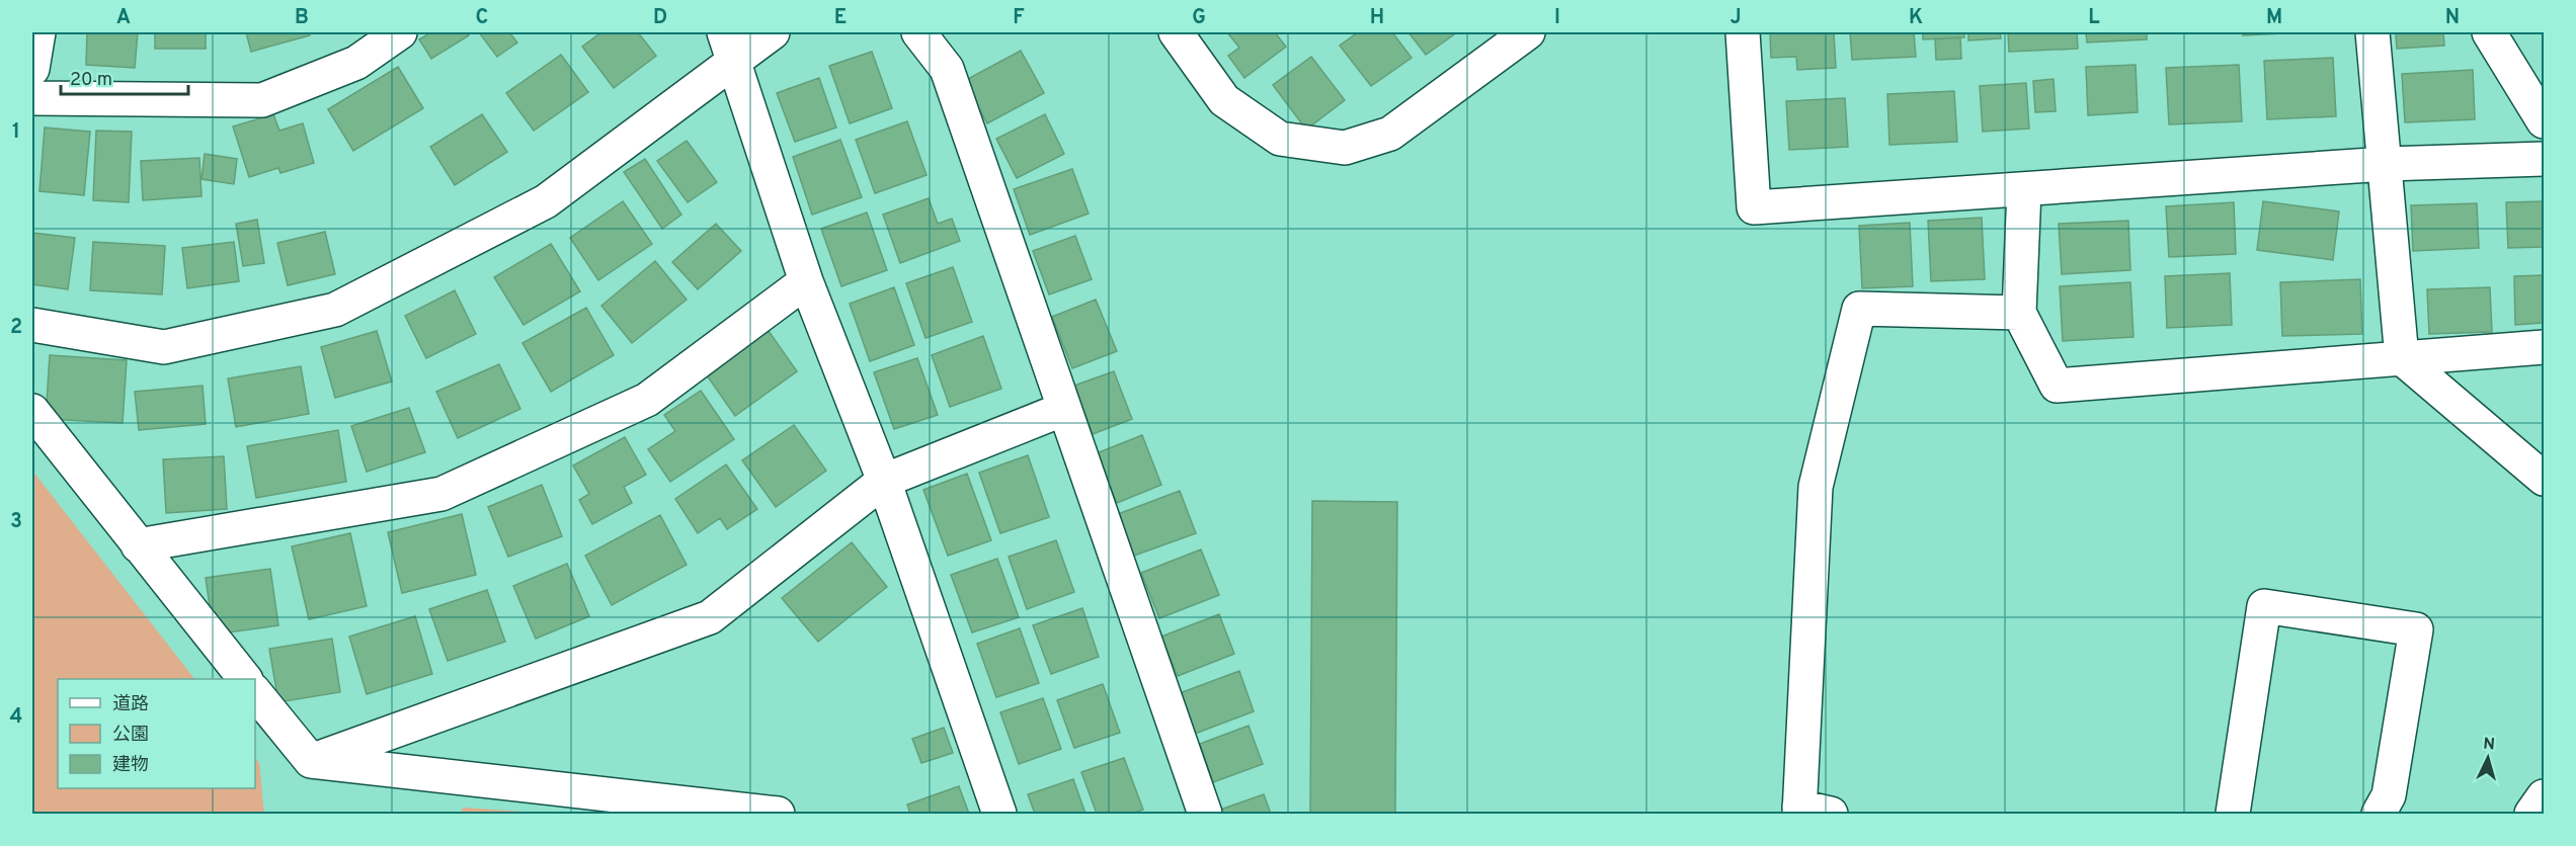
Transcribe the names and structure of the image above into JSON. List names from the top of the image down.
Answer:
{
  "legend": ["道路", "公園", "建物"],
  "scale_bar": "20 m",
  "north": "top",
  "grid": {
    "columns": [
      "A",
      "B",
      "C",
      "D",
      "E",
      "F",
      "G",
      "H",
      "I",
      "J",
      "K",
      "L",
      "M",
      "N"
    ],
    "rows": [
      "1",
      "2",
      "3",
      "4"
    ]
  }
}
